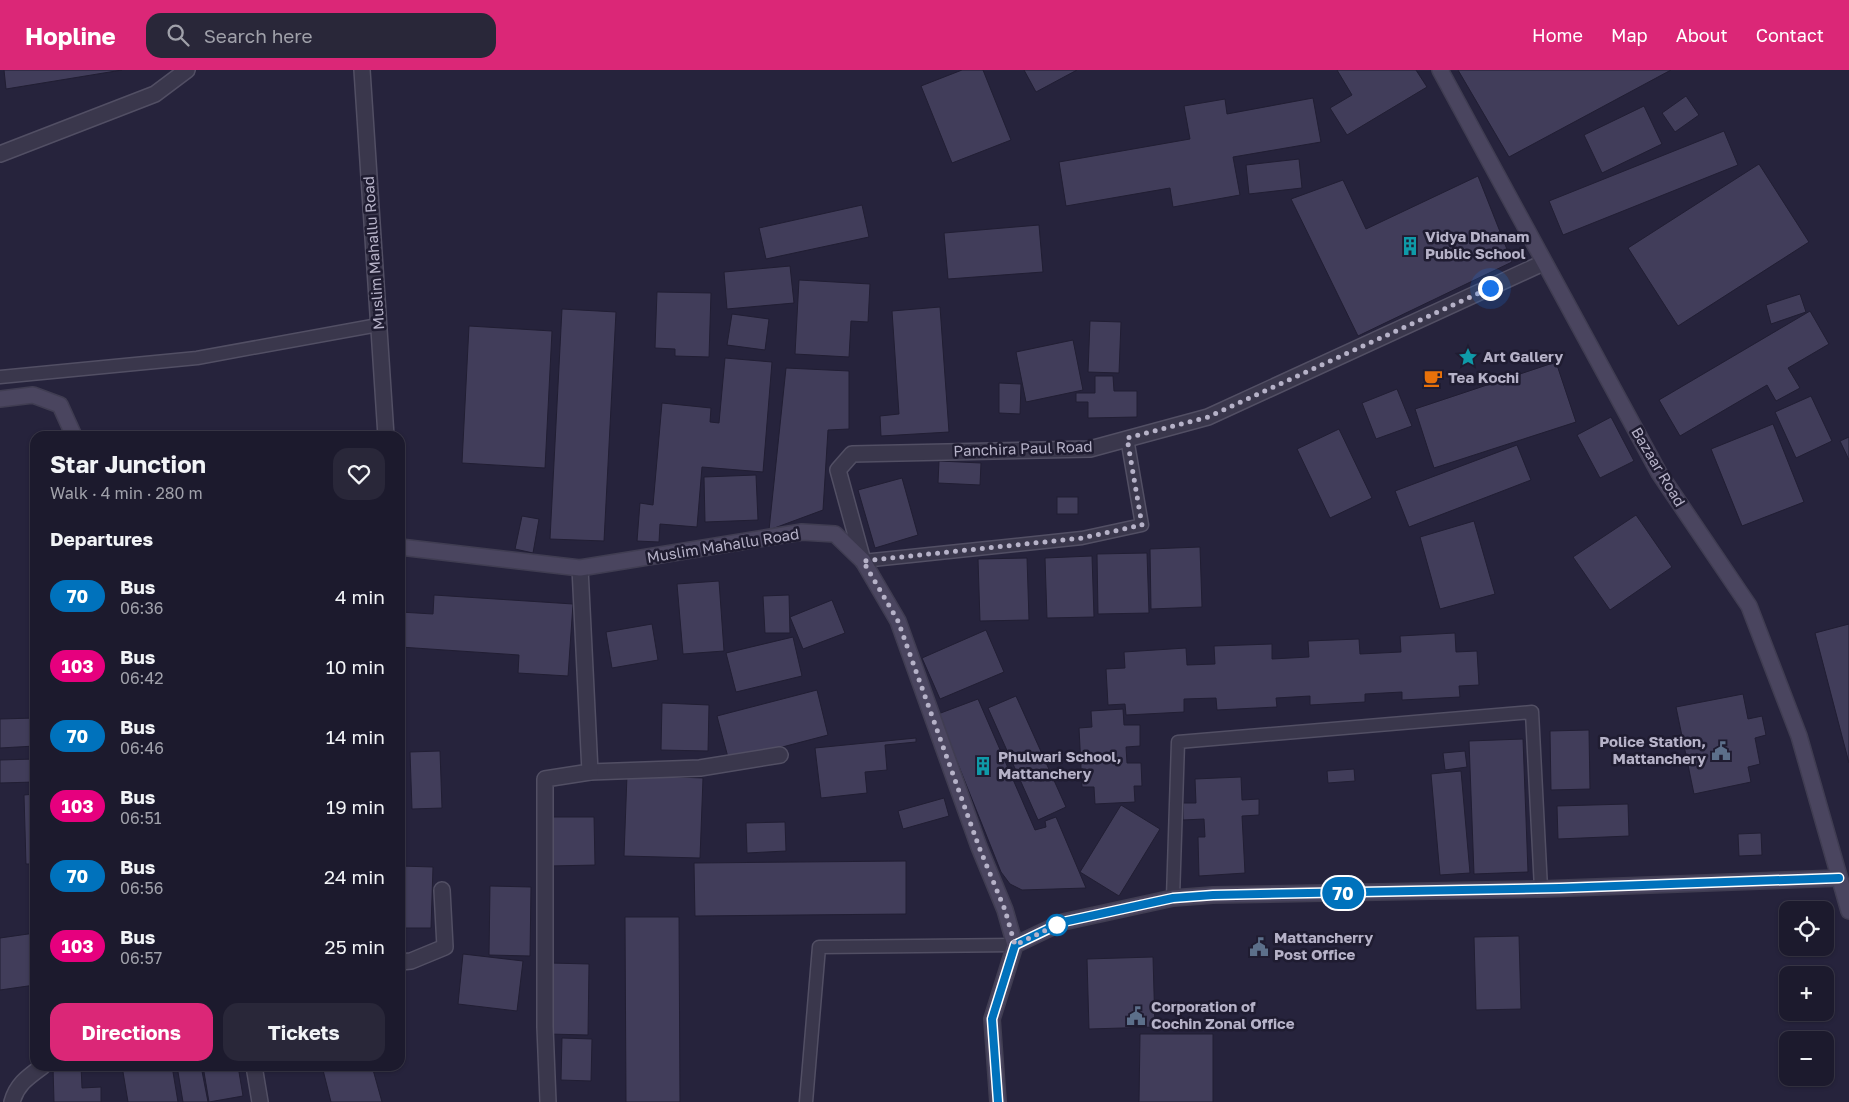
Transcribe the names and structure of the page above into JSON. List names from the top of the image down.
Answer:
{
  "streets": {
    "street": ["Muslim Mahallu Road", "Panchira Paul Road", "Bazaar Road"]
  },
  "crossings": [
    ["Muslim Mahallu Road", "Panchira Paul Road"],
    ["Panchira Paul Road", "Bazaar Road"]
  ],
  "places": {
    "building": ["Vidya Dhanam Public School", "Phulwari School, Mattanchery"],
    "place": ["Art Gallery"],
    "cafe": ["Tea Kochi"],
    "public building": ["Police Station, Mattanchery", "Mattancherry Post Office", "Corporation of Cochin Zonal Office"]
  },
  "lines": ["bus line 70"],
  "page": {
    "header": "Hopline",
    "search": "Search here",
    "nav": [
      "Home",
      "Map",
      "About",
      "Contact"
    ],
    "on_map": "70",
    "heading": [
      ["Star Junction", "Walk · 4 min · 280 m"],
      "Departures"
    ],
    "list": [
      {
        "mark": "70",
        "name": "Bus",
        "note": "06:36",
        "value": "4 min"
      },
      {
        "mark": "103",
        "name": "Bus",
        "note": "06:42",
        "value": "10 min"
      },
      {
        "mark": "70",
        "name": "Bus",
        "note": "06:46",
        "value": "14 min"
      },
      {
        "mark": "103",
        "name": "Bus",
        "note": "06:51",
        "value": "19 min"
      },
      {
        "mark": "70",
        "name": "Bus",
        "note": "06:56",
        "value": "24 min"
      },
      {
        "mark": "103",
        "name": "Bus",
        "note": "06:57",
        "value": "25 min"
      }
    ],
    "map_buttons": ["+", "−"],
    "buttons": ["Directions", "Tickets"]
  }
}
